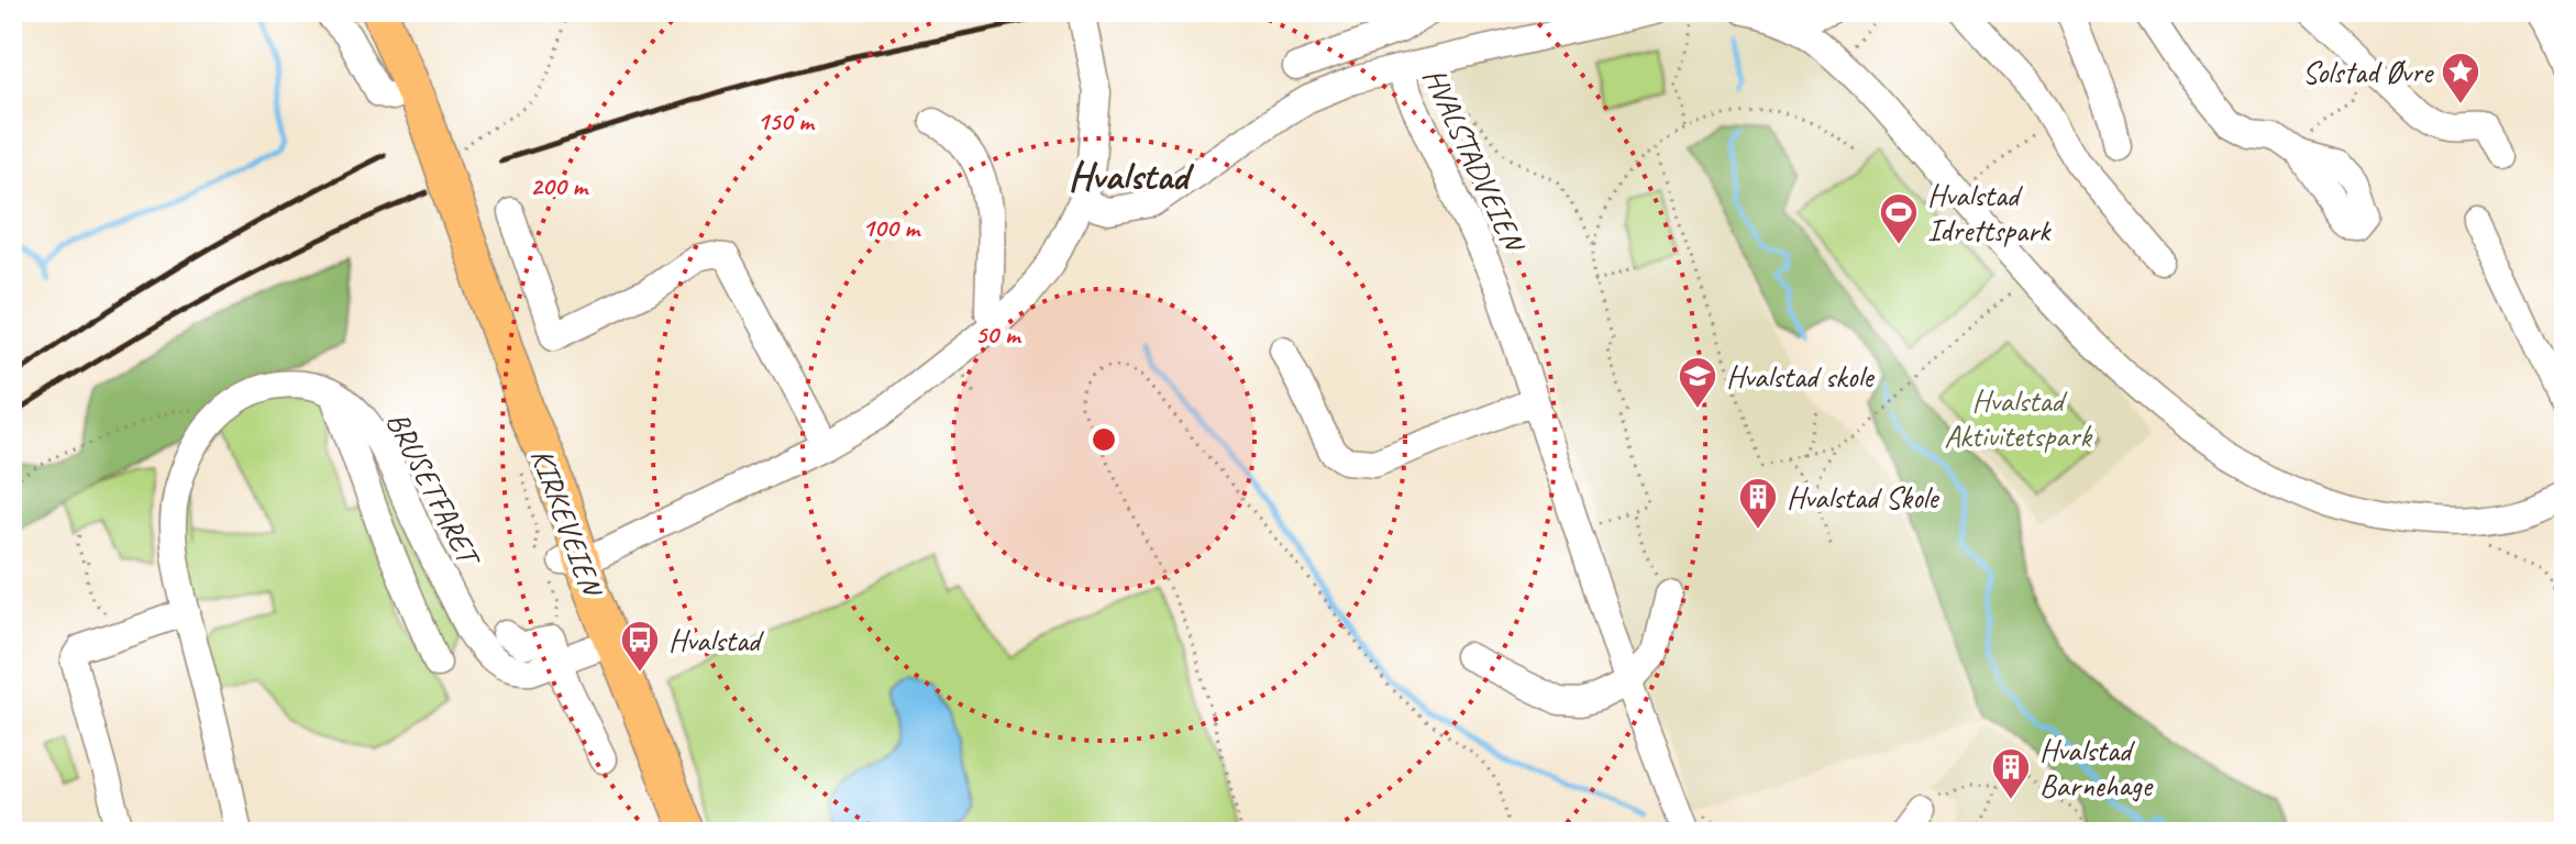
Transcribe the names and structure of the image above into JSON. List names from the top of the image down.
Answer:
{
  "streets": {
    "main road": ["KIRKEVEIEN"],
    "street": ["HVALSTADVEIEN", "BRUSETFARET"]
  },
  "crossings": [
    ["BRUSETFARET", "KIRKEVEIEN"]
  ],
  "districts": ["Hvalstad"],
  "parks": ["Hvalstad Aktivitetspark"],
  "places": {
    "place": ["Solstad Øvre"],
    "sports": ["Hvalstad Idrettspark"],
    "school or university": ["Hvalstad skole"],
    "building": ["Hvalstad Skole", "Hvalstad Barnehage"],
    "bus stop": ["Hvalstad"]
  },
  "rings": [
    "150 m",
    "200 m",
    "100 m",
    "50 m"
  ]
}
